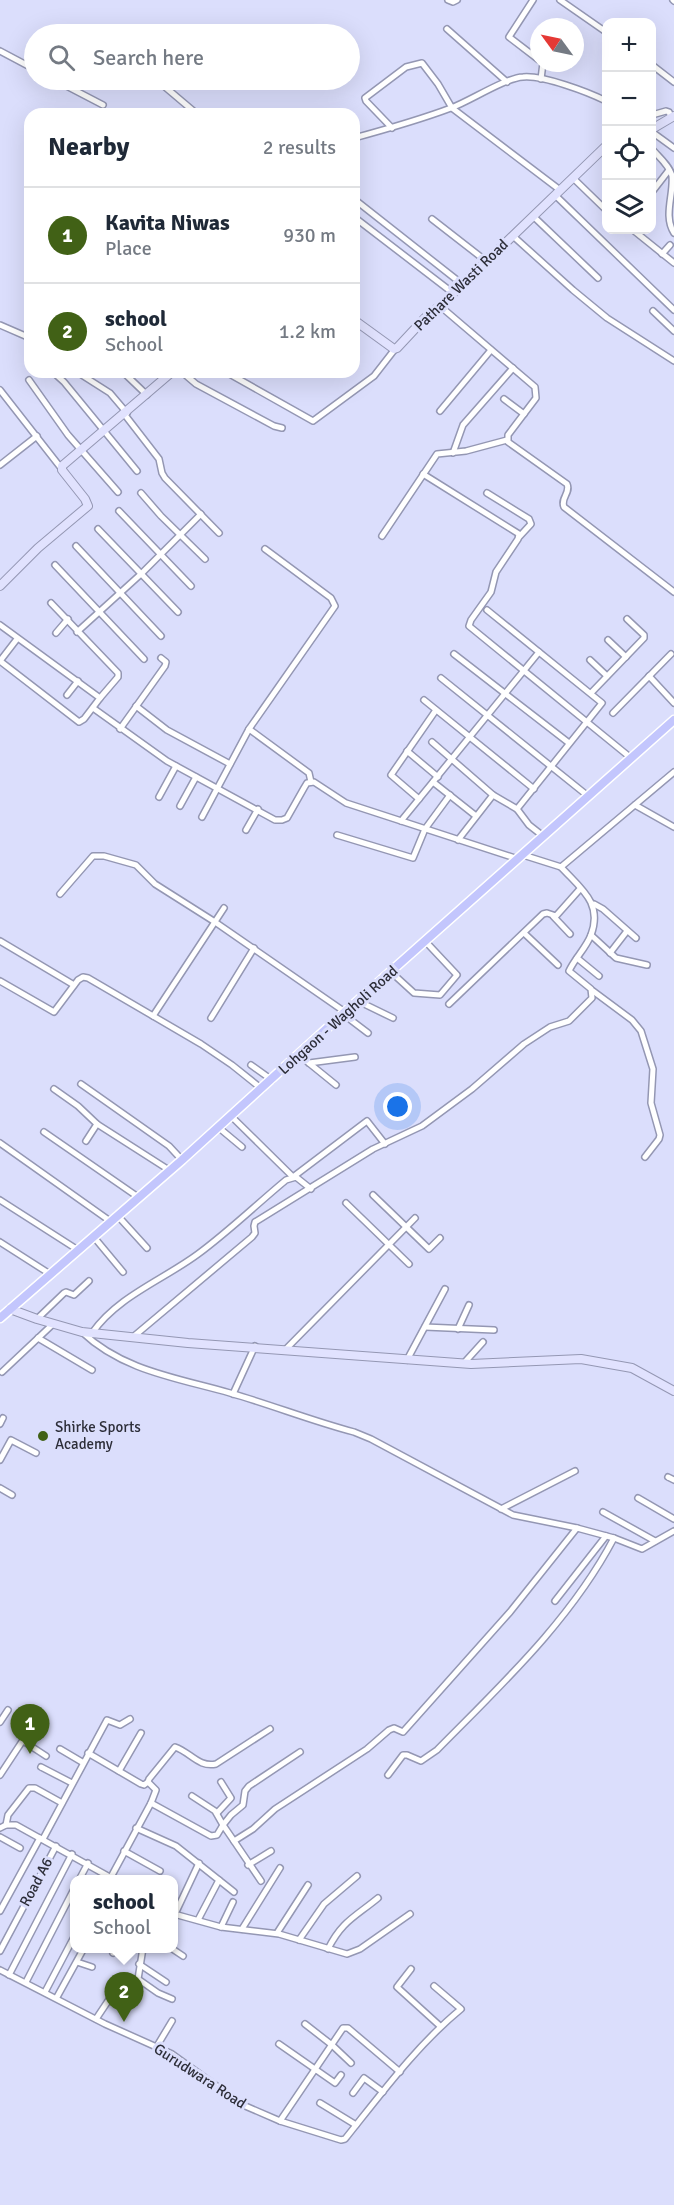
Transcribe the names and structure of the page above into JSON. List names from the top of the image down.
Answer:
{
  "streets": {
    "main road": ["Lohgaon - Wagholi Road"],
    "street": ["Pathare Wasti Road", "Road A6", "Gurudwara Road"]
  },
  "places": ["Shirke Sports Academy"],
  "north": "top left",
  "page": {
    "map_buttons": ["+", "−"],
    "search": "Search here",
    "heading": ["Nearby", "2 results"],
    "list": [
      {
        "mark": "1",
        "name": "Kavita Niwas",
        "note": "Place",
        "value": "930 m"
      },
      {
        "mark": "2",
        "name": "school",
        "note": "School",
        "value": "1.2 km"
      }
    ],
    "pins": ["1", "2"],
    "popup": ["school", "School"]
  }
}
